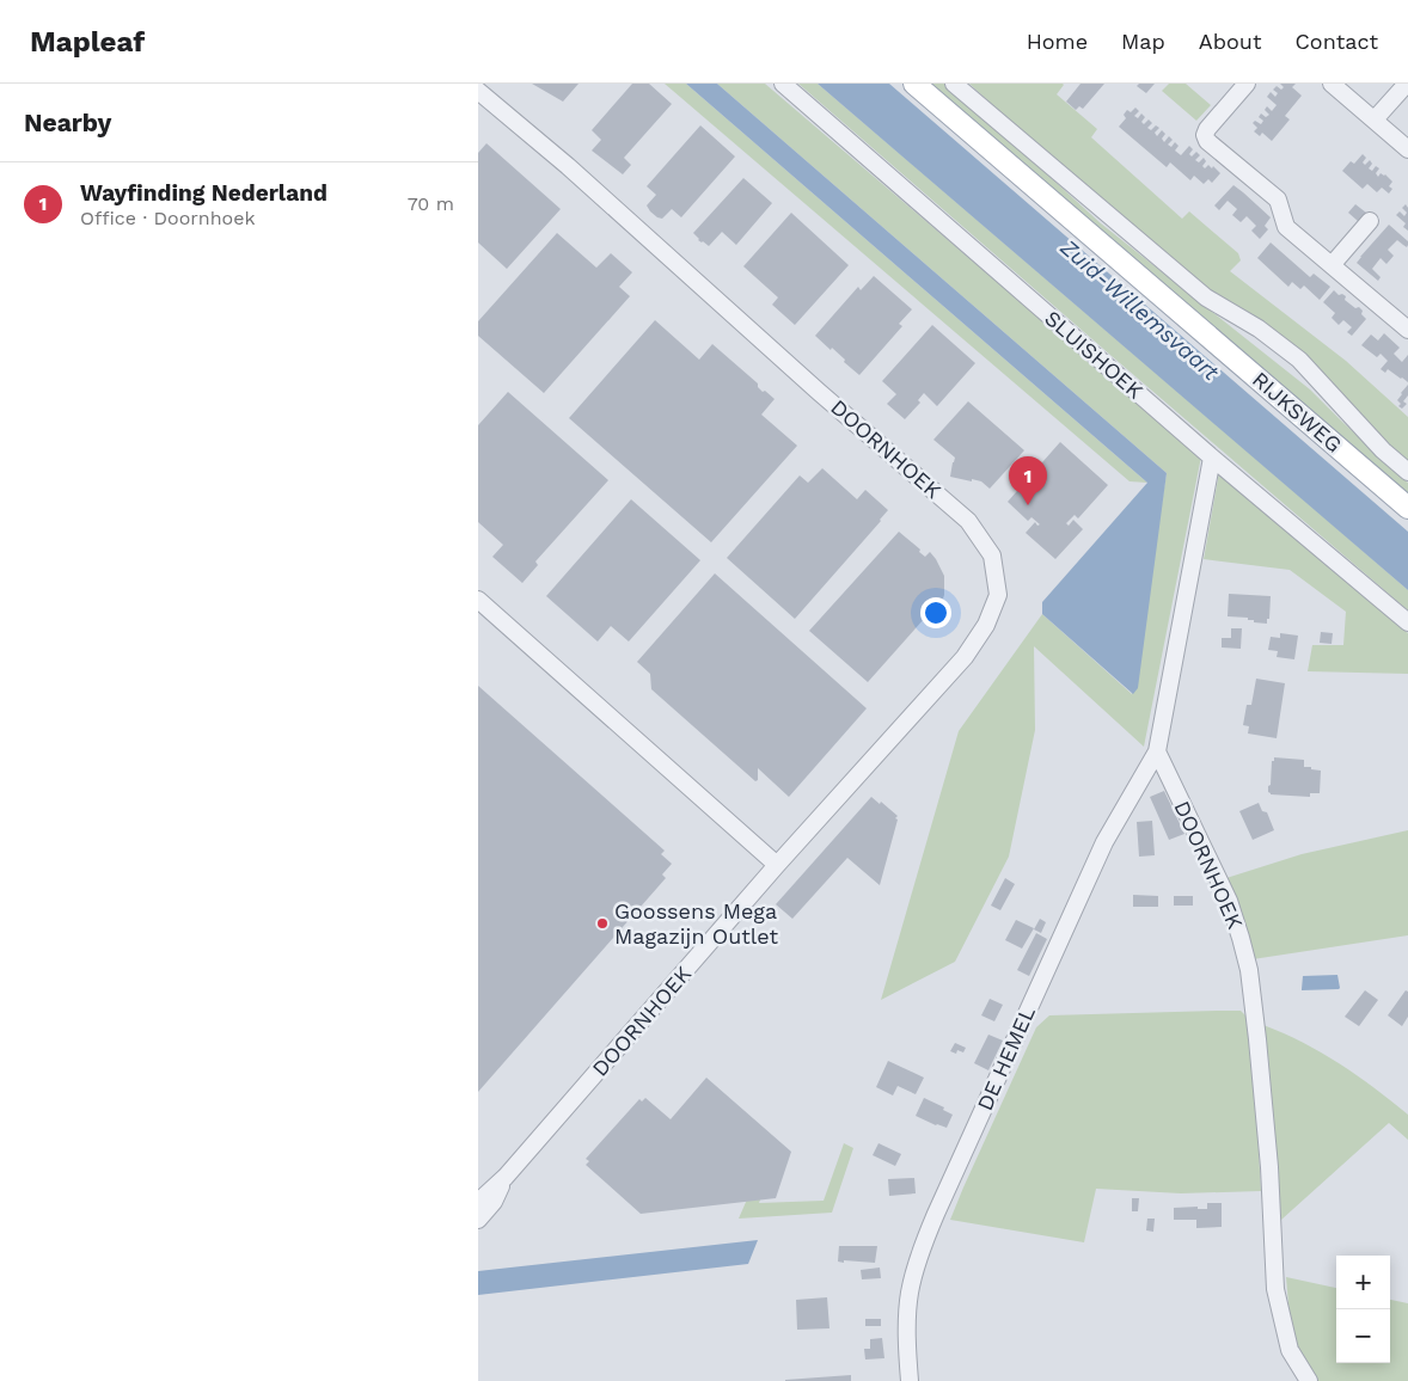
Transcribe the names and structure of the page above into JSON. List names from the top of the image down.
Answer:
{
  "streets": {
    "main road": ["RIJKSWEG"],
    "street": ["SLUISHOEK", "DOORNHOEK", "DE HEMEL"]
  },
  "crossings": [
    ["DOORNHOEK", "DE HEMEL"]
  ],
  "water": ["Zuid-Willemsvaart"],
  "places": ["Goossens Mega Magazijn Outlet"],
  "page": {
    "header": "Mapleaf",
    "nav": [
      "Home",
      "Map",
      "About",
      "Contact"
    ],
    "heading": "Nearby",
    "list": [
      {
        "mark": "1",
        "name": "Wayfinding Nederland",
        "note": "Office · Doornhoek",
        "value": "70 m"
      }
    ],
    "pins": "1",
    "map_buttons": ["+", "−"]
  }
}
